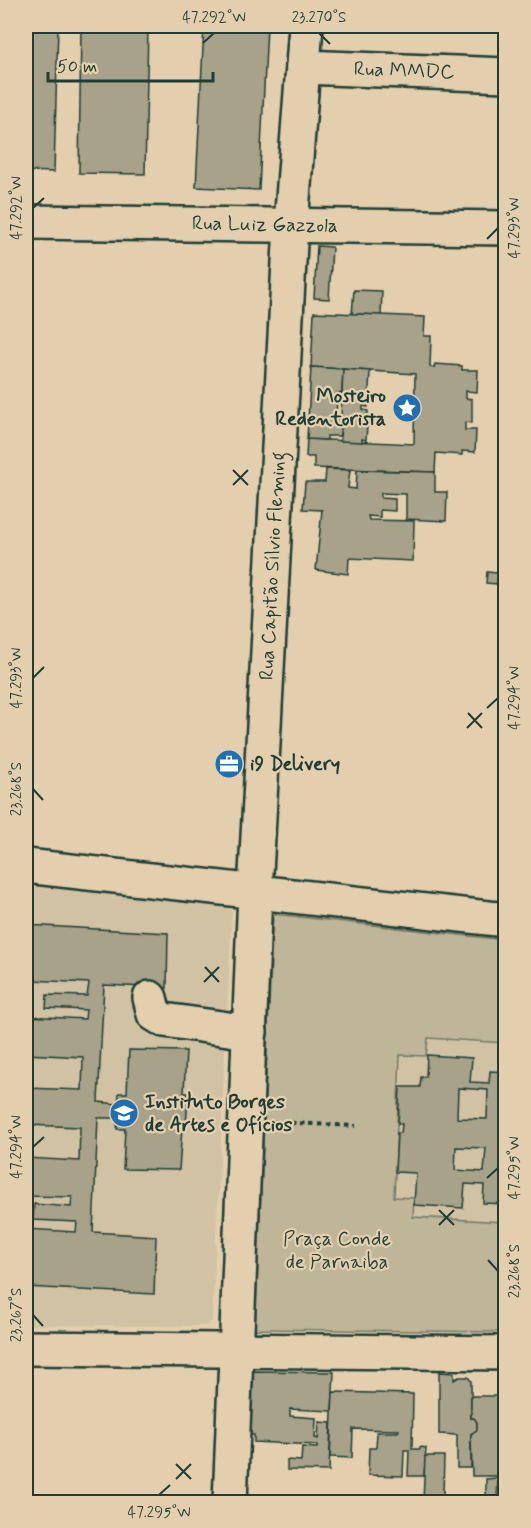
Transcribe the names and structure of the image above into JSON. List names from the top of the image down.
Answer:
{
  "streets": {
    "street": ["Rua MMDC", "Rua Luiz Gazzola", "Rua Capitão Sílvio Fleming"]
  },
  "crossings": [
    ["Rua MMDC", "Rua Capitão Sílvio Fleming"],
    ["Rua Luiz Gazzola", "Rua Capitão Sílvio Fleming"]
  ],
  "parks": ["Praça Conde de Parnaiba"],
  "places": {
    "place": ["Mosteiro Redentorista"],
    "office": ["i9 Delivery"],
    "school or university": ["Instituto Borges de Artes e Ofícios"]
  },
  "scale_bar": "50 m",
  "coordinates": [
    "47.292°W",
    "23.270°S",
    "47.293°W",
    "47.294°W",
    "23.268°S",
    "47.295°W",
    "23.267°S"
  ]
}
